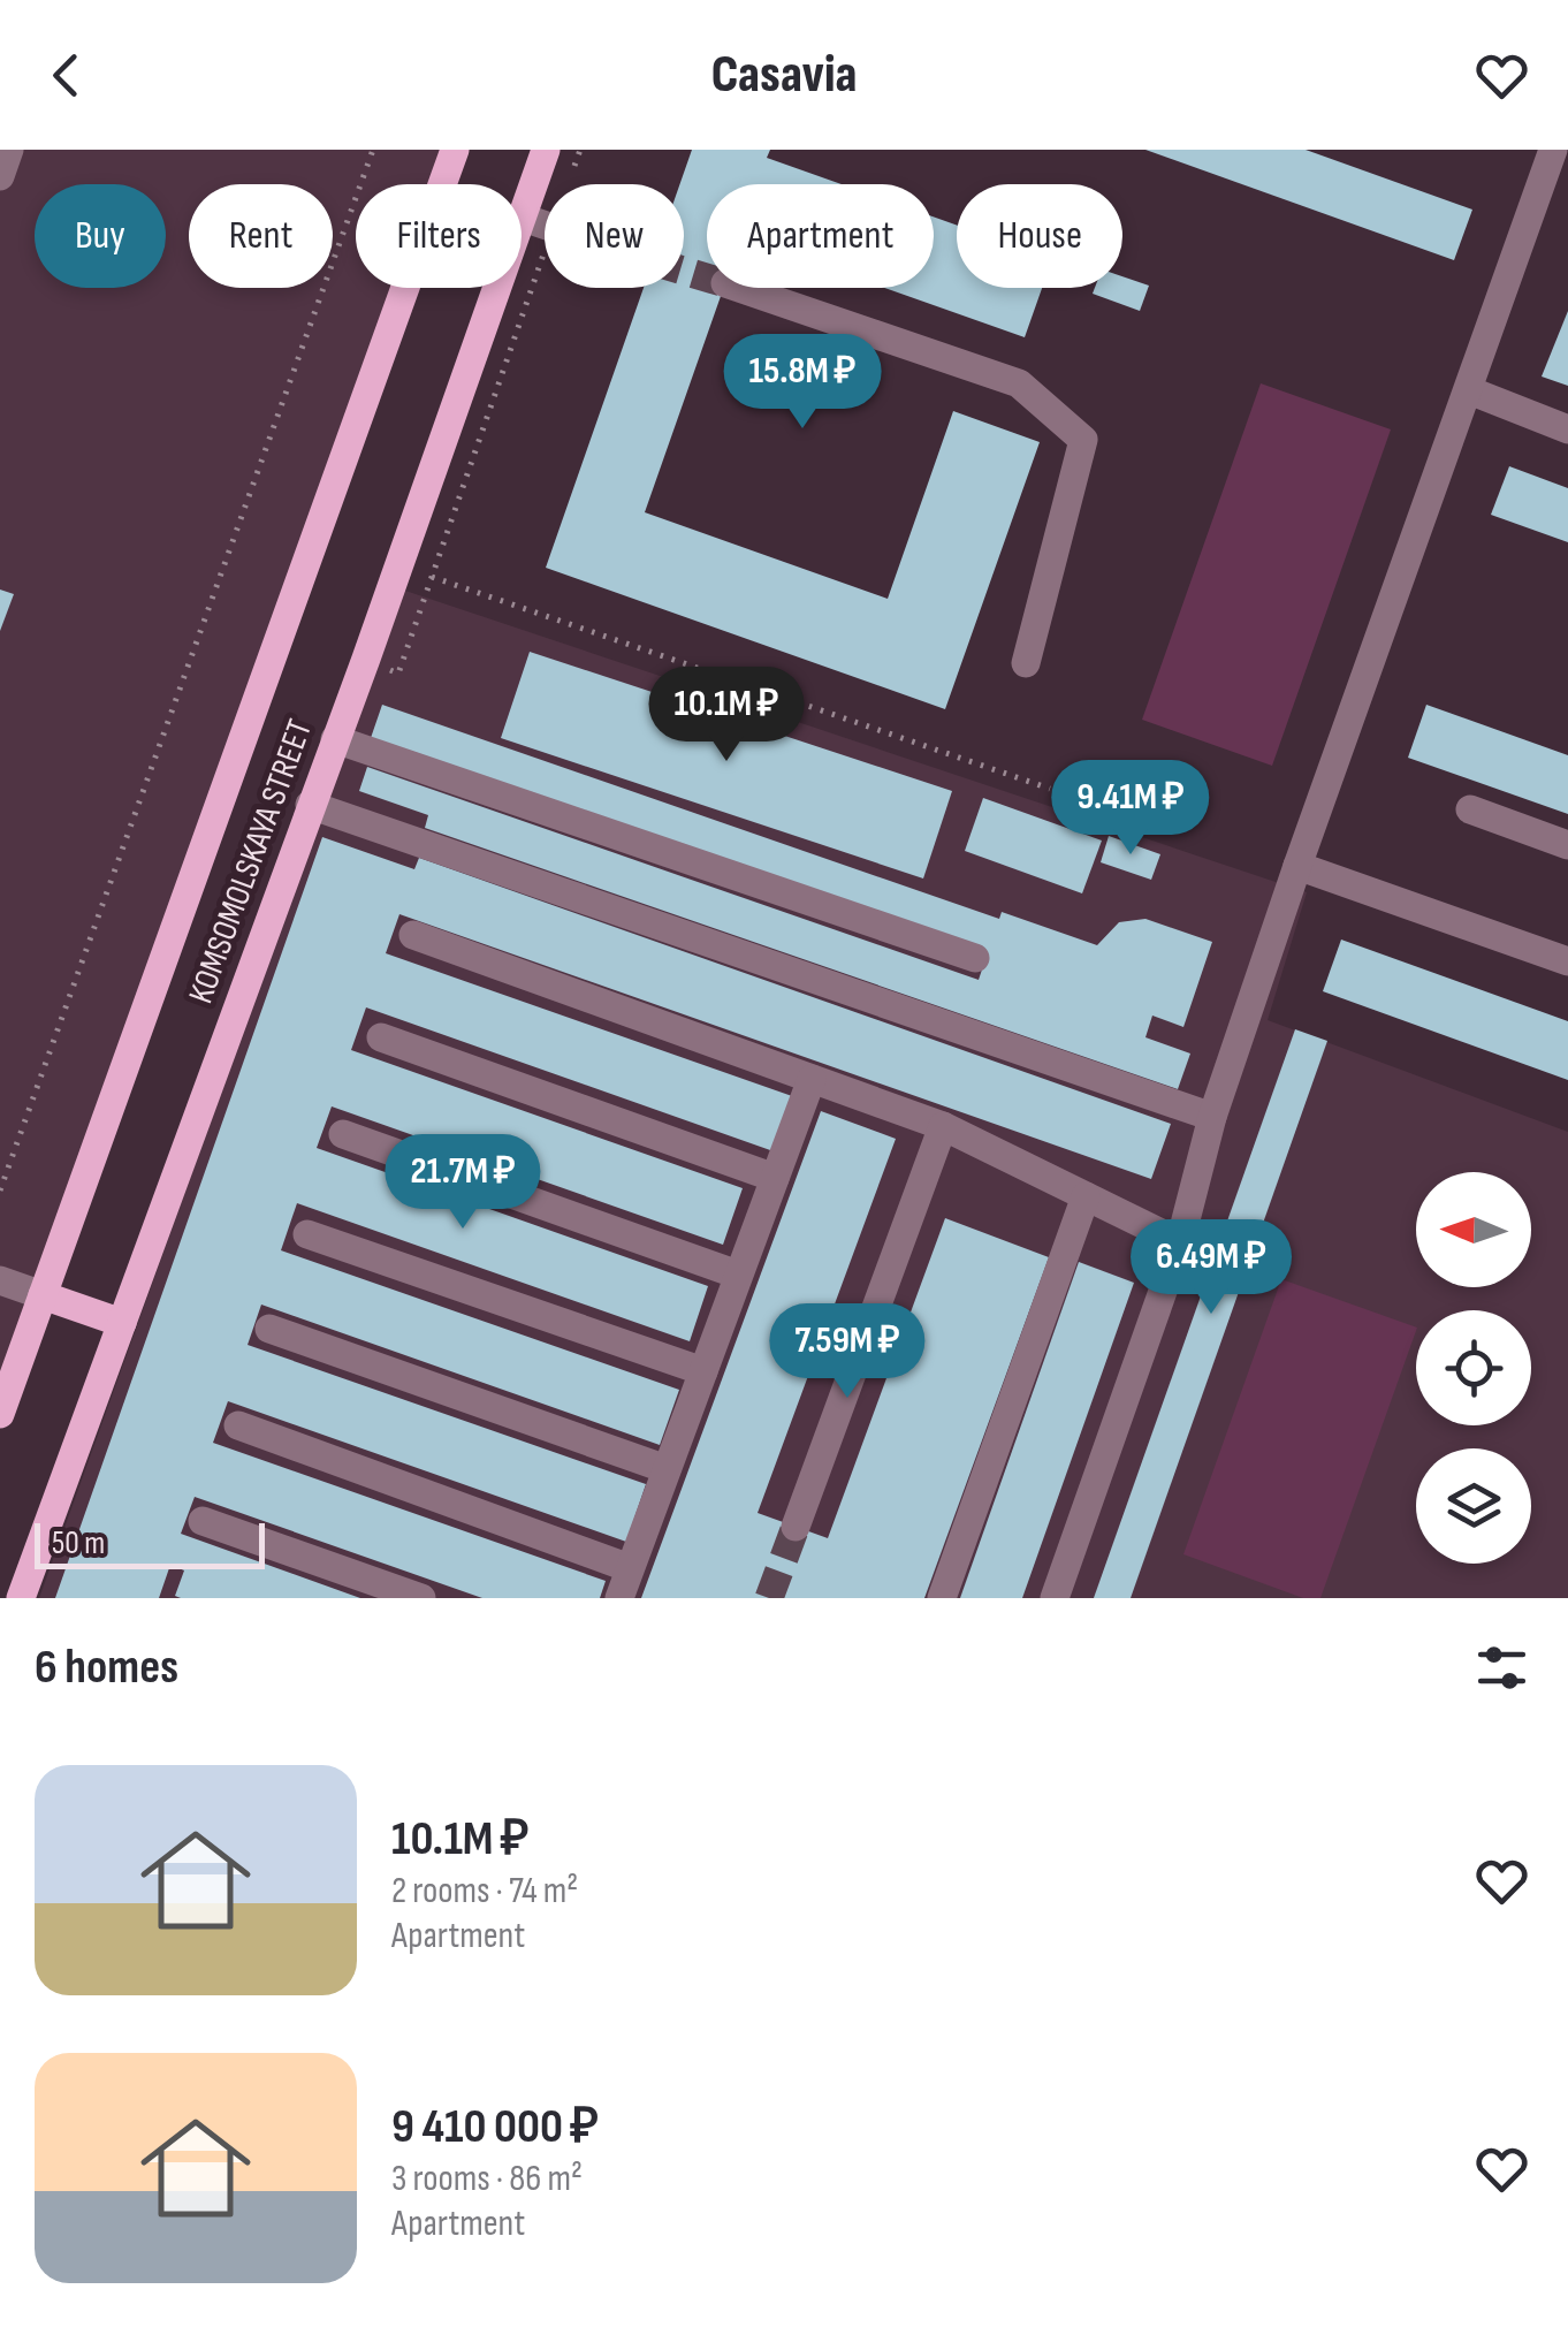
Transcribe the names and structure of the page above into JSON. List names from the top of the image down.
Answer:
{
  "streets": {
    "main road": ["KOMSOMOLSKAYA STREET"]
  },
  "scale_bar": "50 m",
  "north": "left",
  "page": {
    "header": "Casavia",
    "chip": [
      "Buy",
      "Rent",
      "Filters",
      "New",
      "Apartment",
      "House"
    ],
    "price": [
      "15.8M ₽",
      "10.1M ₽",
      "9.41M ₽",
      "21.7M ₽",
      "6.49M ₽",
      "7.59M ₽"
    ],
    "scale": "50 m",
    "heading": "6 homes",
    "list": [
      {
        "name": "10.1M ₽",
        "note": "2 rooms · 74 m² · Apartment"
      },
      {
        "name": "9 410 000 ₽",
        "note": "3 rooms · 86 m² · Apartment"
      }
    ]
  }
}
